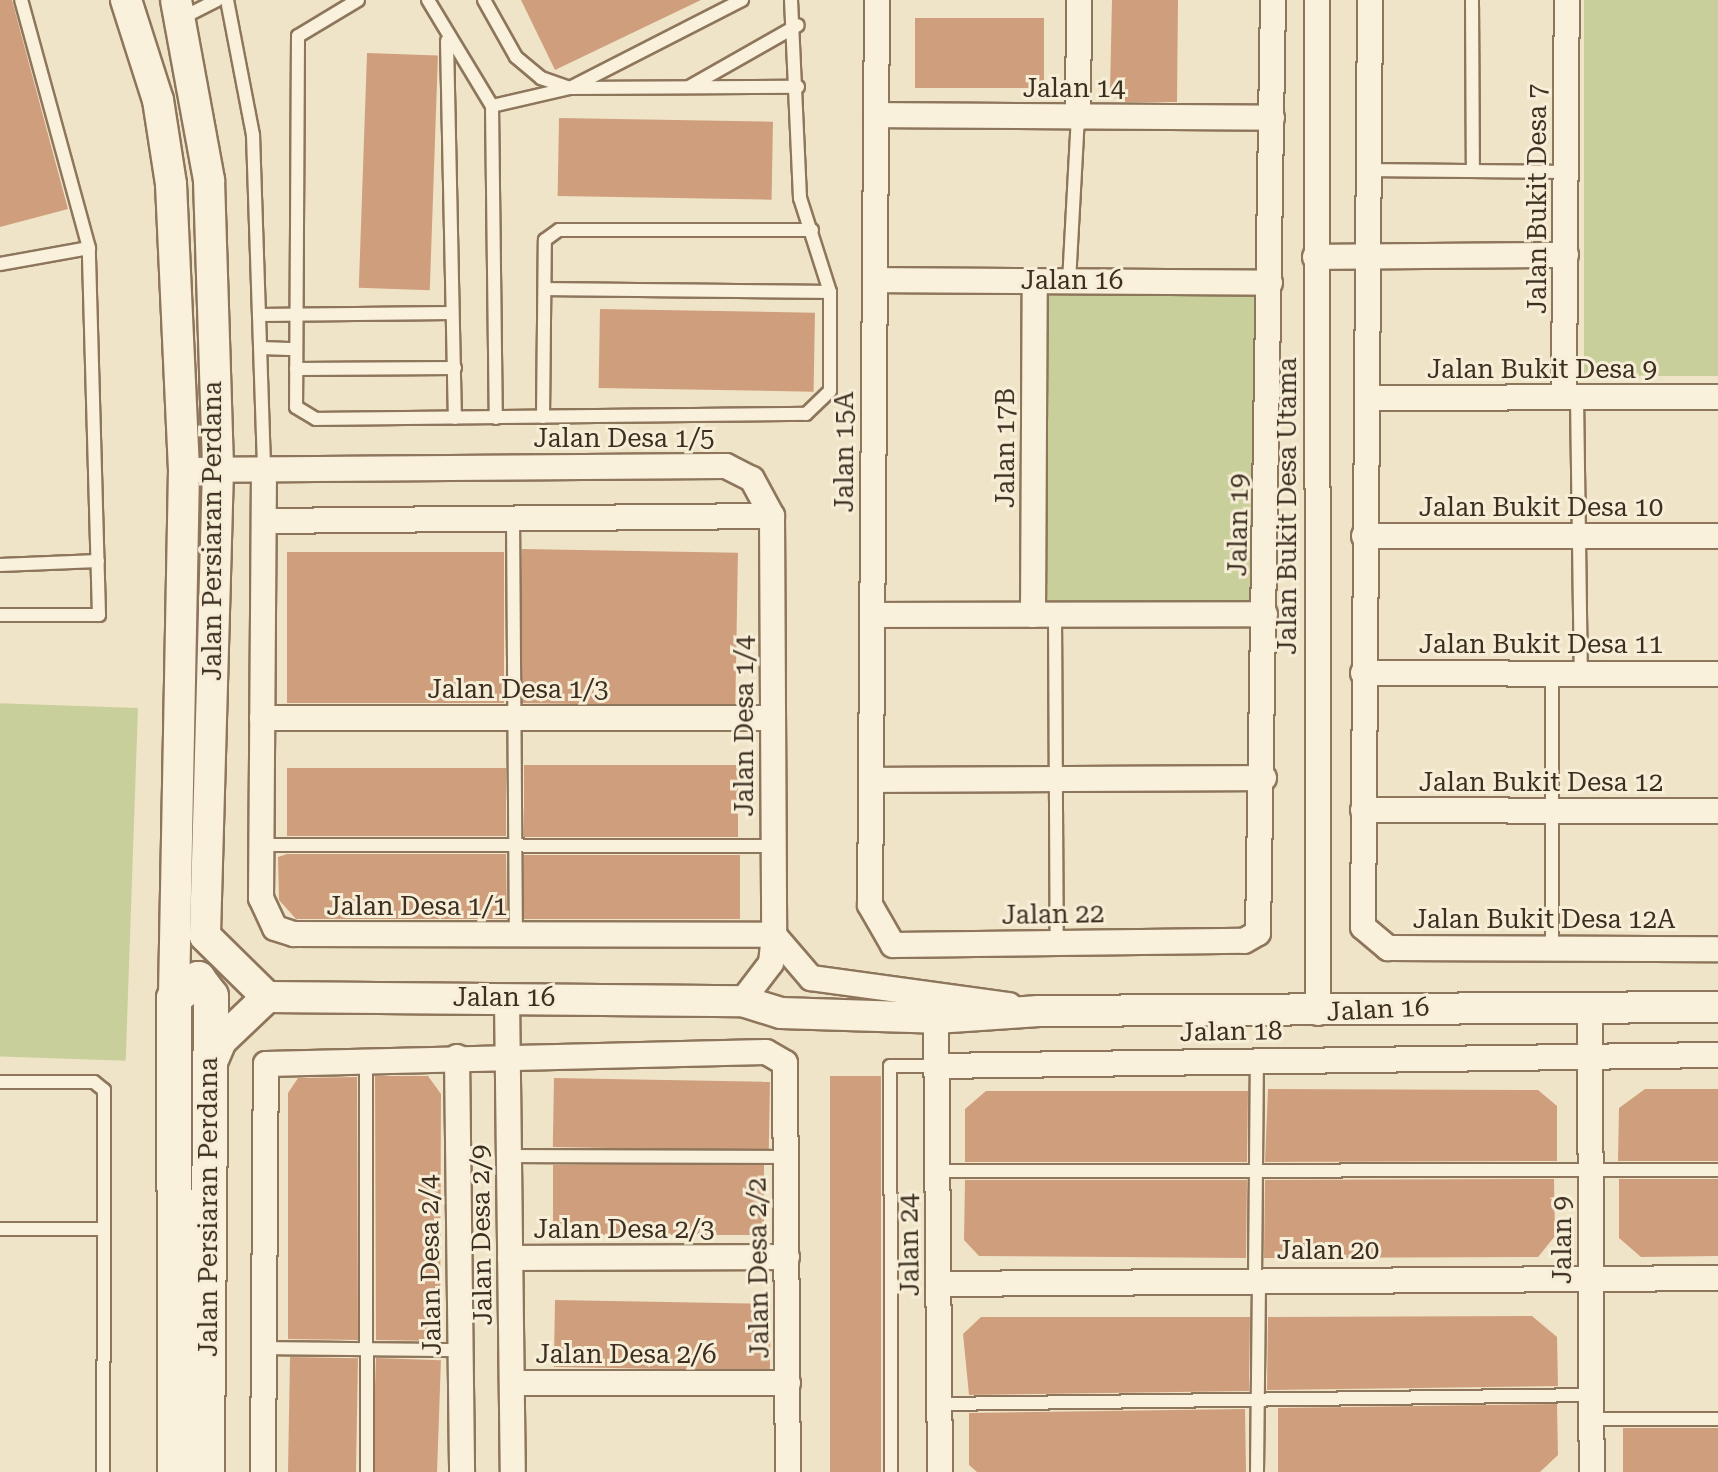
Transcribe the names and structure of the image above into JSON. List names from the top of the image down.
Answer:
{
  "streets": {
    "main road": ["Jalan Persiaran Perdana"],
    "street": [
      "Jalan 14",
      "Jalan Bukit Desa 7",
      "Jalan 16",
      "Jalan Bukit Desa 9",
      "Jalan Desa 1/5",
      "Jalan 17B",
      "Jalan 15A",
      "Jalan Bukit Desa Utama",
      "Jalan Bukit Desa 10",
      "Jalan 19",
      "Jalan Bukit Desa 11",
      "Jalan Desa 1/3",
      "Jalan Desa 1/4",
      "Jalan Bukit Desa 12",
      "Jalan Desa 1/1",
      "Jalan 22",
      "Jalan Bukit Desa 12A",
      "Jalan 18",
      "Jalan Desa 2/3",
      "Jalan Desa 2/9",
      "Jalan 9",
      "Jalan 24",
      "Jalan 20",
      "Jalan Desa 2/4",
      "Jalan Desa 2/2",
      "Jalan Desa 2/6"
    ]
  },
  "crossings": [
    ["Jalan 14", "Jalan 15A"],
    ["Jalan 14", "Jalan 19"],
    ["Jalan Bukit Desa 7", "Jalan Bukit Desa 9"],
    ["Jalan 16", "Jalan 17B"],
    ["Jalan 16", "Jalan 15A"],
    ["Jalan 16", "Jalan Bukit Desa Utama"],
    ["Jalan 16", "Jalan 19"],
    ["Jalan 16", "Jalan Desa 1/4"],
    ["Jalan 16", "Jalan Desa 1/1"],
    ["Jalan 16", "Jalan Desa 2/9"],
    ["Jalan 16", "Jalan 9"],
    ["Jalan 16", "Jalan 24"],
    ["Jalan Desa 1/5", "Jalan Persiaran Perdana"],
    ["Jalan Desa 1/5", "Jalan Desa 1/4"],
    ["Jalan Desa 1/5", "Jalan Desa 1/1"],
    ["Jalan 15A", "Jalan 22"],
    ["Jalan 19", "Jalan 22"],
    ["Jalan Desa 1/3", "Jalan Desa 1/4"],
    ["Jalan Desa 1/3", "Jalan Desa 1/1"],
    ["Jalan Desa 1/4", "Jalan Desa 1/1"],
    ["Jalan Bukit Desa 12", "Jalan Bukit Desa 12A"],
    ["Jalan 18", "Jalan 9"],
    ["Jalan 18", "Jalan 24"],
    ["Jalan Desa 2/3", "Jalan Desa 2/9"],
    ["Jalan Desa 2/3", "Jalan Desa 2/2"],
    ["Jalan Desa 2/9", "Jalan Desa 2/2"],
    ["Jalan Desa 2/9", "Jalan Desa 2/6"],
    ["Jalan 9", "Jalan 20"],
    ["Jalan 24", "Jalan 20"],
    ["Jalan Desa 2/2", "Jalan Desa 2/6"]
  ]
}
